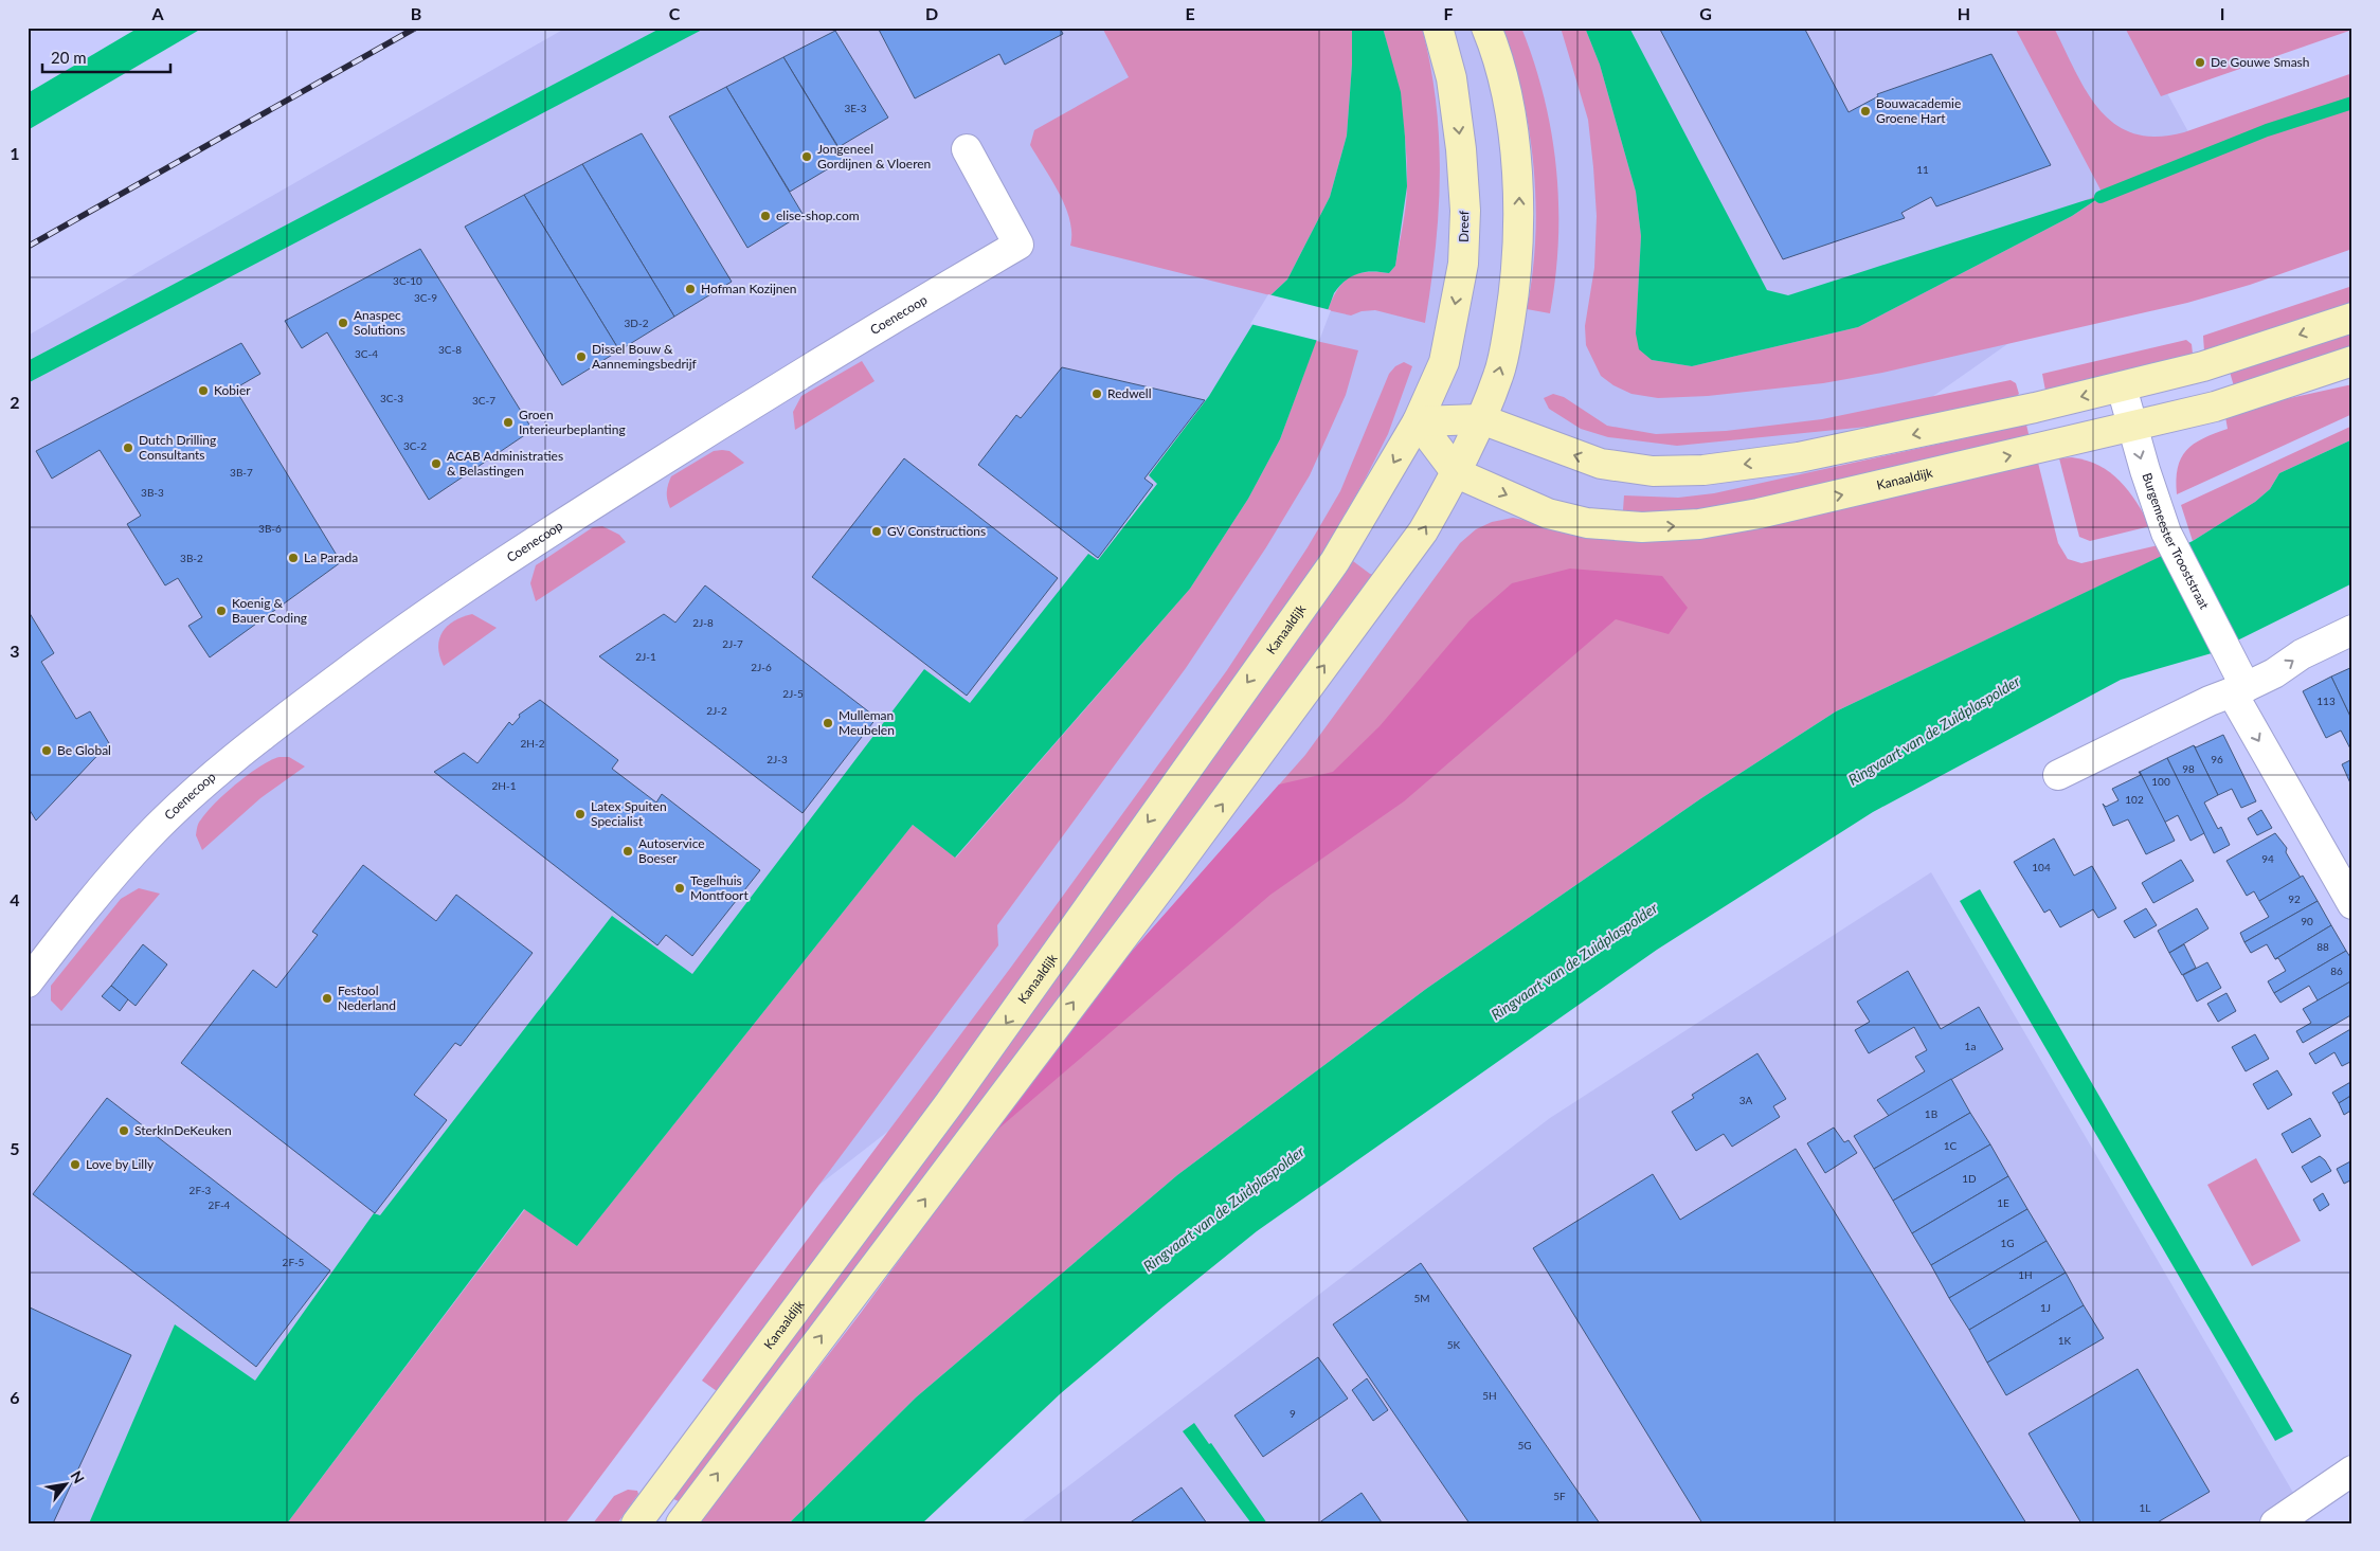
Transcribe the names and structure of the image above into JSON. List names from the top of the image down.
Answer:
{
  "streets": {
    "main road": ["Dreef", "Kanaaldijk"],
    "street": ["Coenecoop", "Burgemeester Trooststraat"]
  },
  "crossings": [
    ["Dreef", "Kanaaldijk"],
    ["Kanaaldijk", "Burgemeester Trooststraat"]
  ],
  "one_way": ["Burgemeester Trooststraat"],
  "water": ["Ringvaart van de Zuidplaspolder"],
  "places": [
    "De Gouwe Smash",
    "Bouwacademie Groene Hart",
    "Jongeneel Gordijnen & Vloeren",
    "elise-shop.com",
    "Hofman Kozijnen",
    "Anaspec Solutions",
    "Dissel Bouw & Aannemingsbedrijf",
    "Kobier",
    "Redwell",
    "Groen Interieurbeplanting",
    "Dutch Drilling Consultants",
    "ACAB Administraties & Belastingen",
    "GV Constructions",
    "La Parada",
    "Koenig & Bauer Coding",
    "Mulleman Meubelen",
    "Be Global",
    "Latex Spuiten Specialist",
    "Autoservice Boeser",
    "Tegelhuis Montfoort",
    "Festool Nederland",
    "SterkInDeKeuken",
    "Love by Lilly"
  ],
  "house_numbers": [
    "3E-3",
    "11",
    "3C-10",
    "3C-9",
    "3D-2",
    "3C-8",
    "3C-4",
    "3C-3",
    "3C-7",
    "3C-2",
    "3B-7",
    "3B-3",
    "3B-6",
    "3B-2",
    "2J-8",
    "2J-7",
    "2J-1",
    "2J-6",
    "2J-5",
    "113",
    "2J-2",
    "2H-2",
    "2J-3",
    "96",
    "98",
    "100",
    "2H-1",
    "102",
    "94",
    "104",
    "92",
    "90",
    "88",
    "86",
    "1a",
    "3A",
    "1B",
    "1C",
    "1D",
    "2F-3",
    "1E",
    "2F-4",
    "1G",
    "2F-5",
    "1H",
    "5M",
    "1J",
    "1K",
    "5K",
    "5H",
    "9",
    "5G",
    "5F",
    "1L"
  ],
  "scale_bar": "20 m",
  "north": "top right",
  "grid": {
    "columns": [
      "A",
      "B",
      "C",
      "D",
      "E",
      "F",
      "G",
      "H",
      "I"
    ],
    "rows": [
      "1",
      "2",
      "3",
      "4",
      "5",
      "6"
    ]
  }
}
